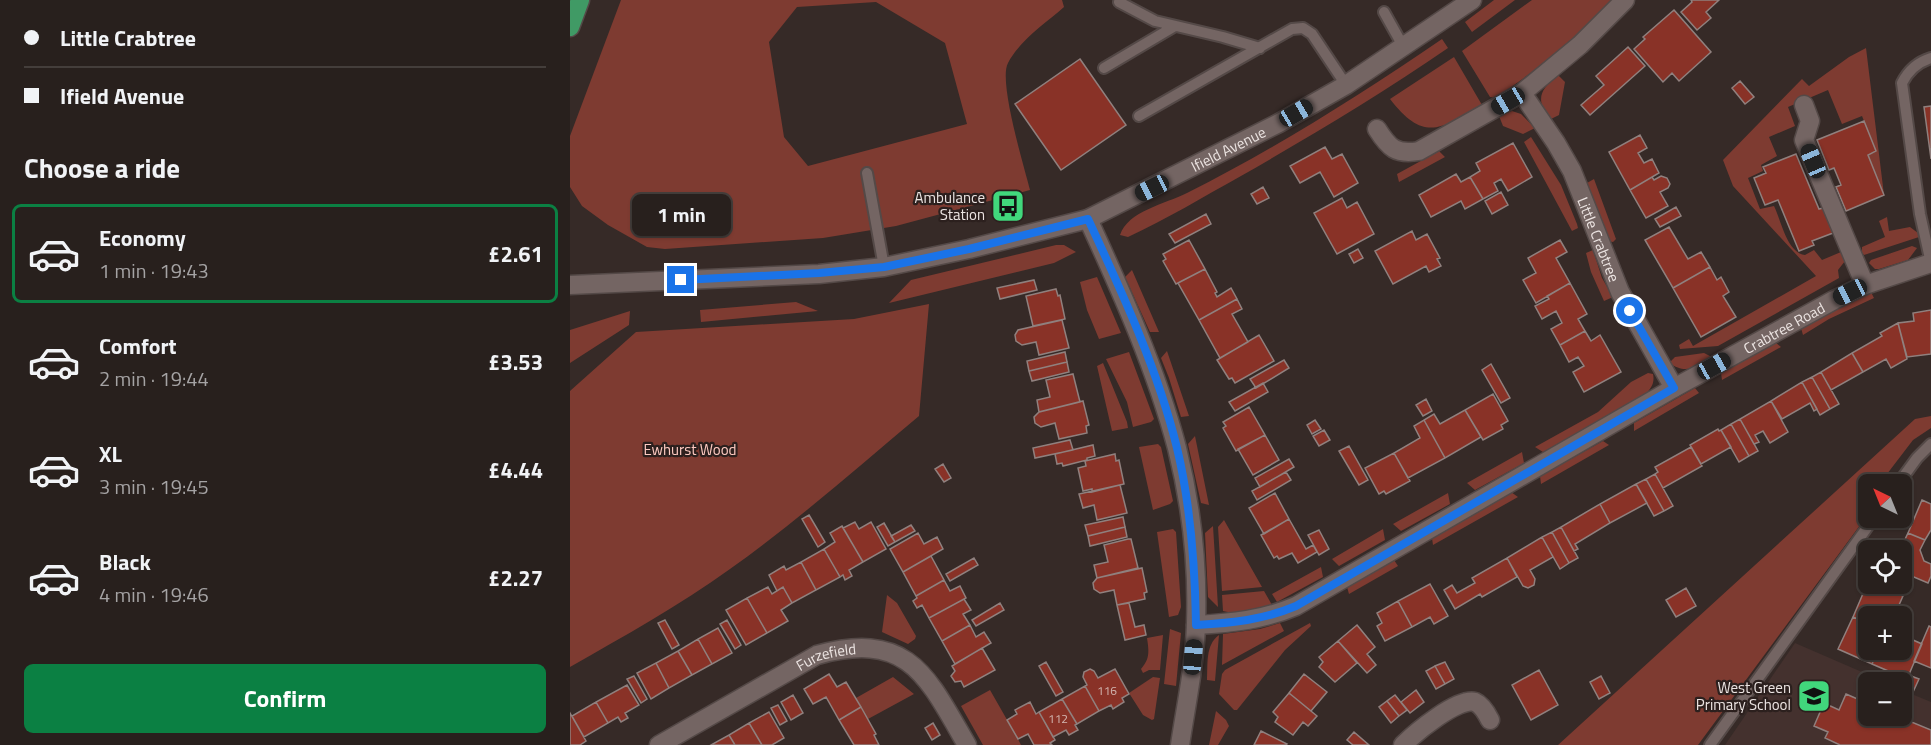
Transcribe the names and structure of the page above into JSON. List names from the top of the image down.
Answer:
{
  "streets": {
    "street": [
      "Ifield Avenue",
      "Little Crabtree",
      "Crabtree Road",
      "Furzefield"
    ]
  },
  "crossings": [
    ["Little Crabtree", "Crabtree Road"]
  ],
  "parks": ["Ewhurst Wood"],
  "places": {
    "bus stop": ["Ambulance Station"],
    "school or university": ["West Green Primary School"]
  },
  "house_numbers": ["116", "112"],
  "north": "top left",
  "page": {
    "banner": ["Little Crabtree", "Ifield Avenue"],
    "heading": "Choose a ride",
    "bubble": "1 min",
    "list": [
      {
        "name": "Economy",
        "note": "1 min · 19:43",
        "value": "£2.61"
      },
      {
        "name": "Comfort",
        "note": "2 min · 19:44",
        "value": "£3.53"
      },
      {
        "name": "XL",
        "note": "3 min · 19:45",
        "value": "£4.44"
      },
      {
        "name": "Black",
        "note": "4 min · 19:46",
        "value": "£2.27"
      }
    ],
    "map_buttons": ["+", "−"],
    "buttons": "Confirm"
  }
}
